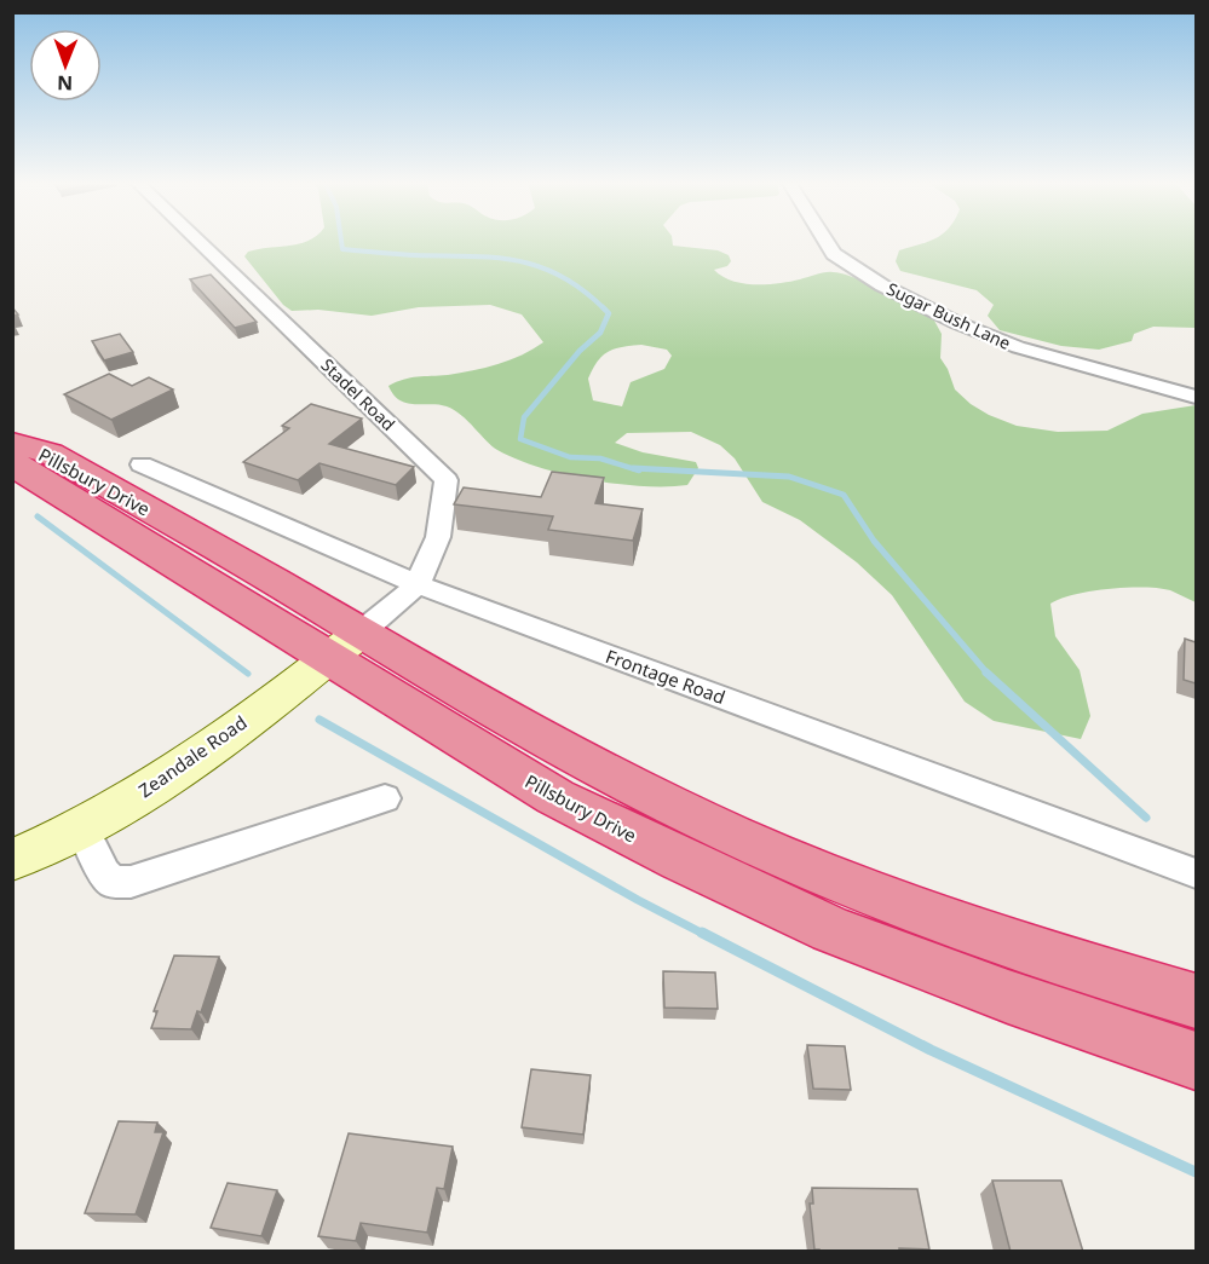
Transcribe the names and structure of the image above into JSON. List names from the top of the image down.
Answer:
{
  "streets": {
    "highway": ["Pillsbury Drive"],
    "main road": ["Zeandale Road"],
    "street": ["Sugar Bush Lane", "Stadel Road", "Frontage Road"]
  },
  "crossings": [
    ["Stadel Road", "Pillsbury Drive"],
    ["Stadel Road", "Frontage Road"],
    ["Stadel Road", "Zeandale Road"],
    ["Pillsbury Drive", "Zeandale Road"]
  ],
  "north": "bottom"
}
